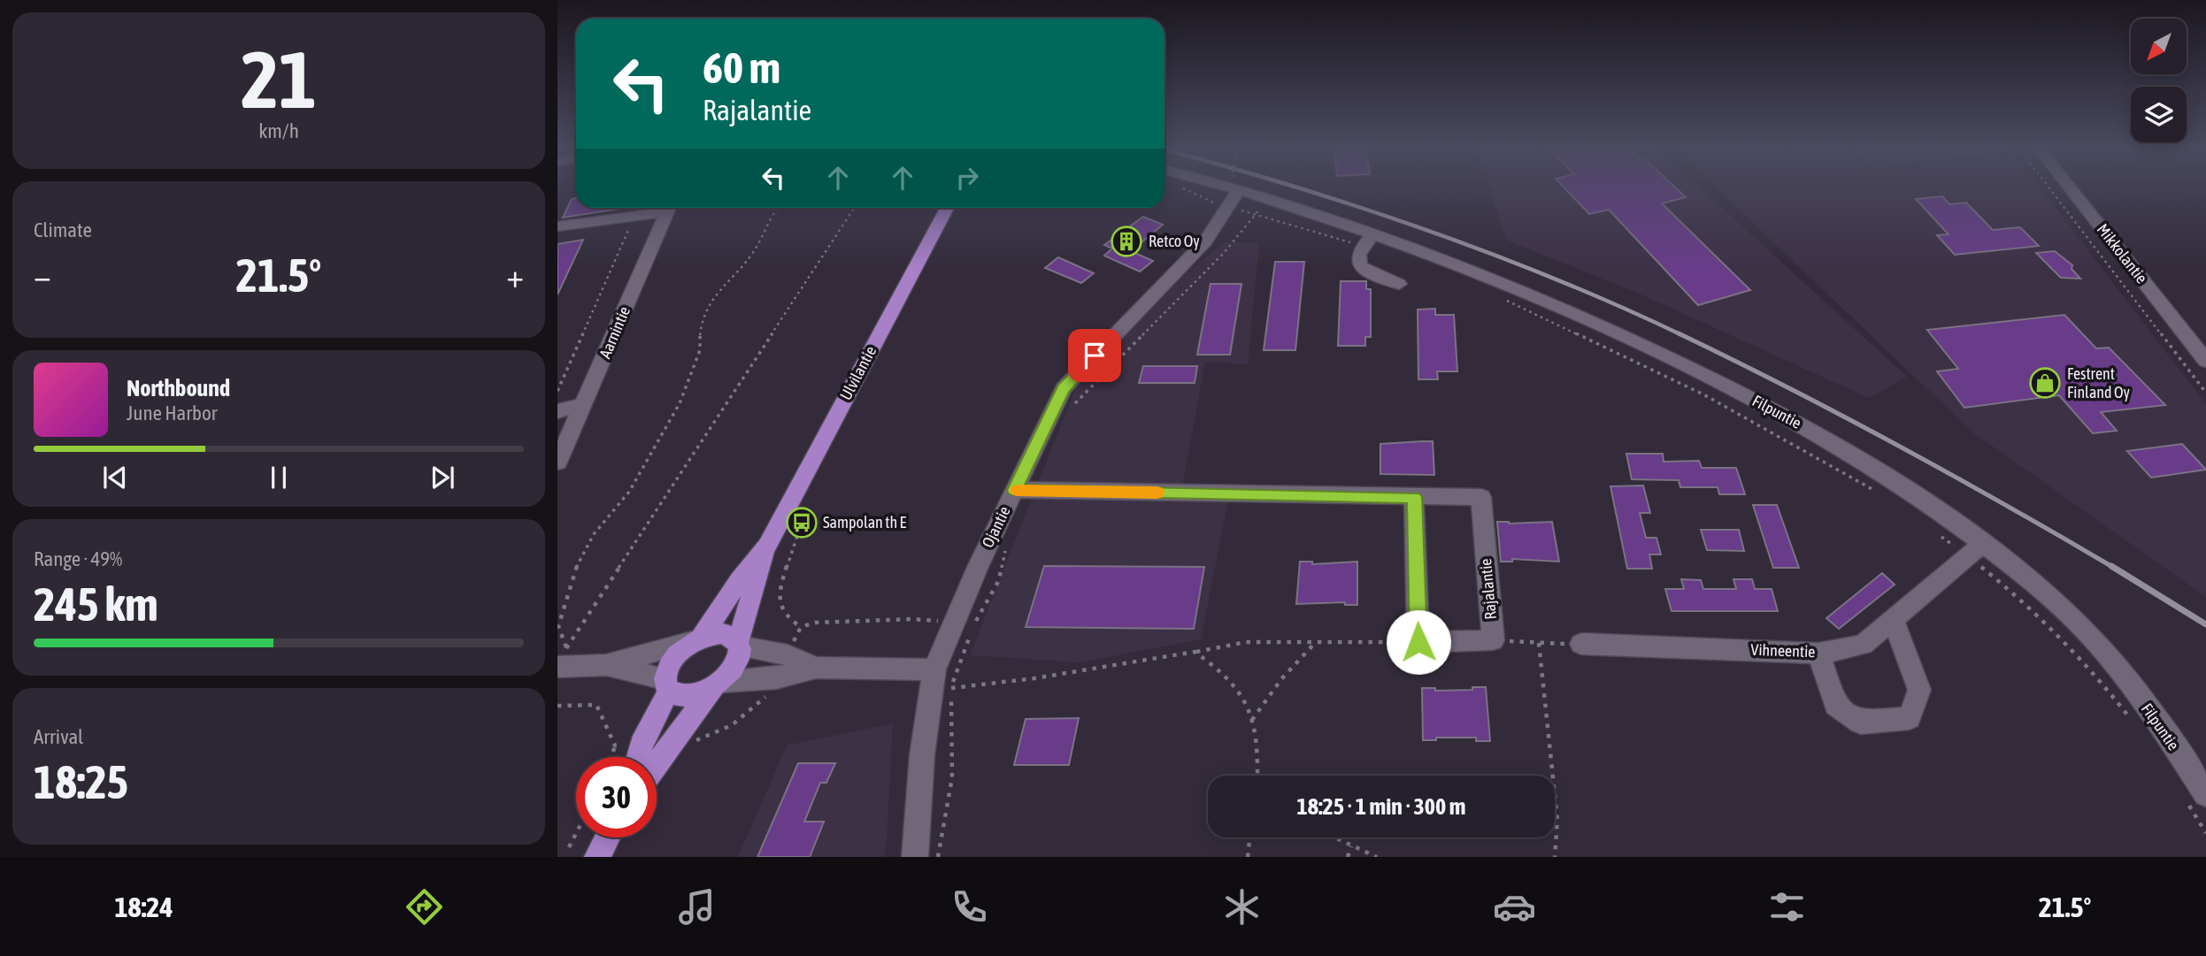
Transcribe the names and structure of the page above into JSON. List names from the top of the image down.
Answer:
{
  "streets": {
    "main road": ["Ulvilantie"],
    "street": [
      "Mikkolantie",
      "Aarnintie",
      "Filpuntie",
      "Ojantie",
      "Rajalantie",
      "Vihneentie"
    ]
  },
  "crossings": [
    ["Filpuntie", "Ojantie"],
    ["Filpuntie", "Vihneentie"],
    ["Ojantie", "Rajalantie"]
  ],
  "places": {
    "building": ["Retco Oy"],
    "shop": ["Festrent Finland Oy"],
    "bus stop": ["Sampolan th E"]
  },
  "north": "bottom left",
  "page": {
    "tile": [
      ["21", "km/h"],
      "Climate",
      ["Range · 49%", "245 km"],
      ["Arrival", "18:25"]
    ],
    "turn": ["60 m", "Rajalantie"],
    "heat": ["−", "21.5°", "+"],
    "song": ["Northbound", "June Harbor"],
    "limit": "30",
    "trip": "18:25 · 1 min · 300 m",
    "tabs": ["18:24", "21.5°"]
  }
}
